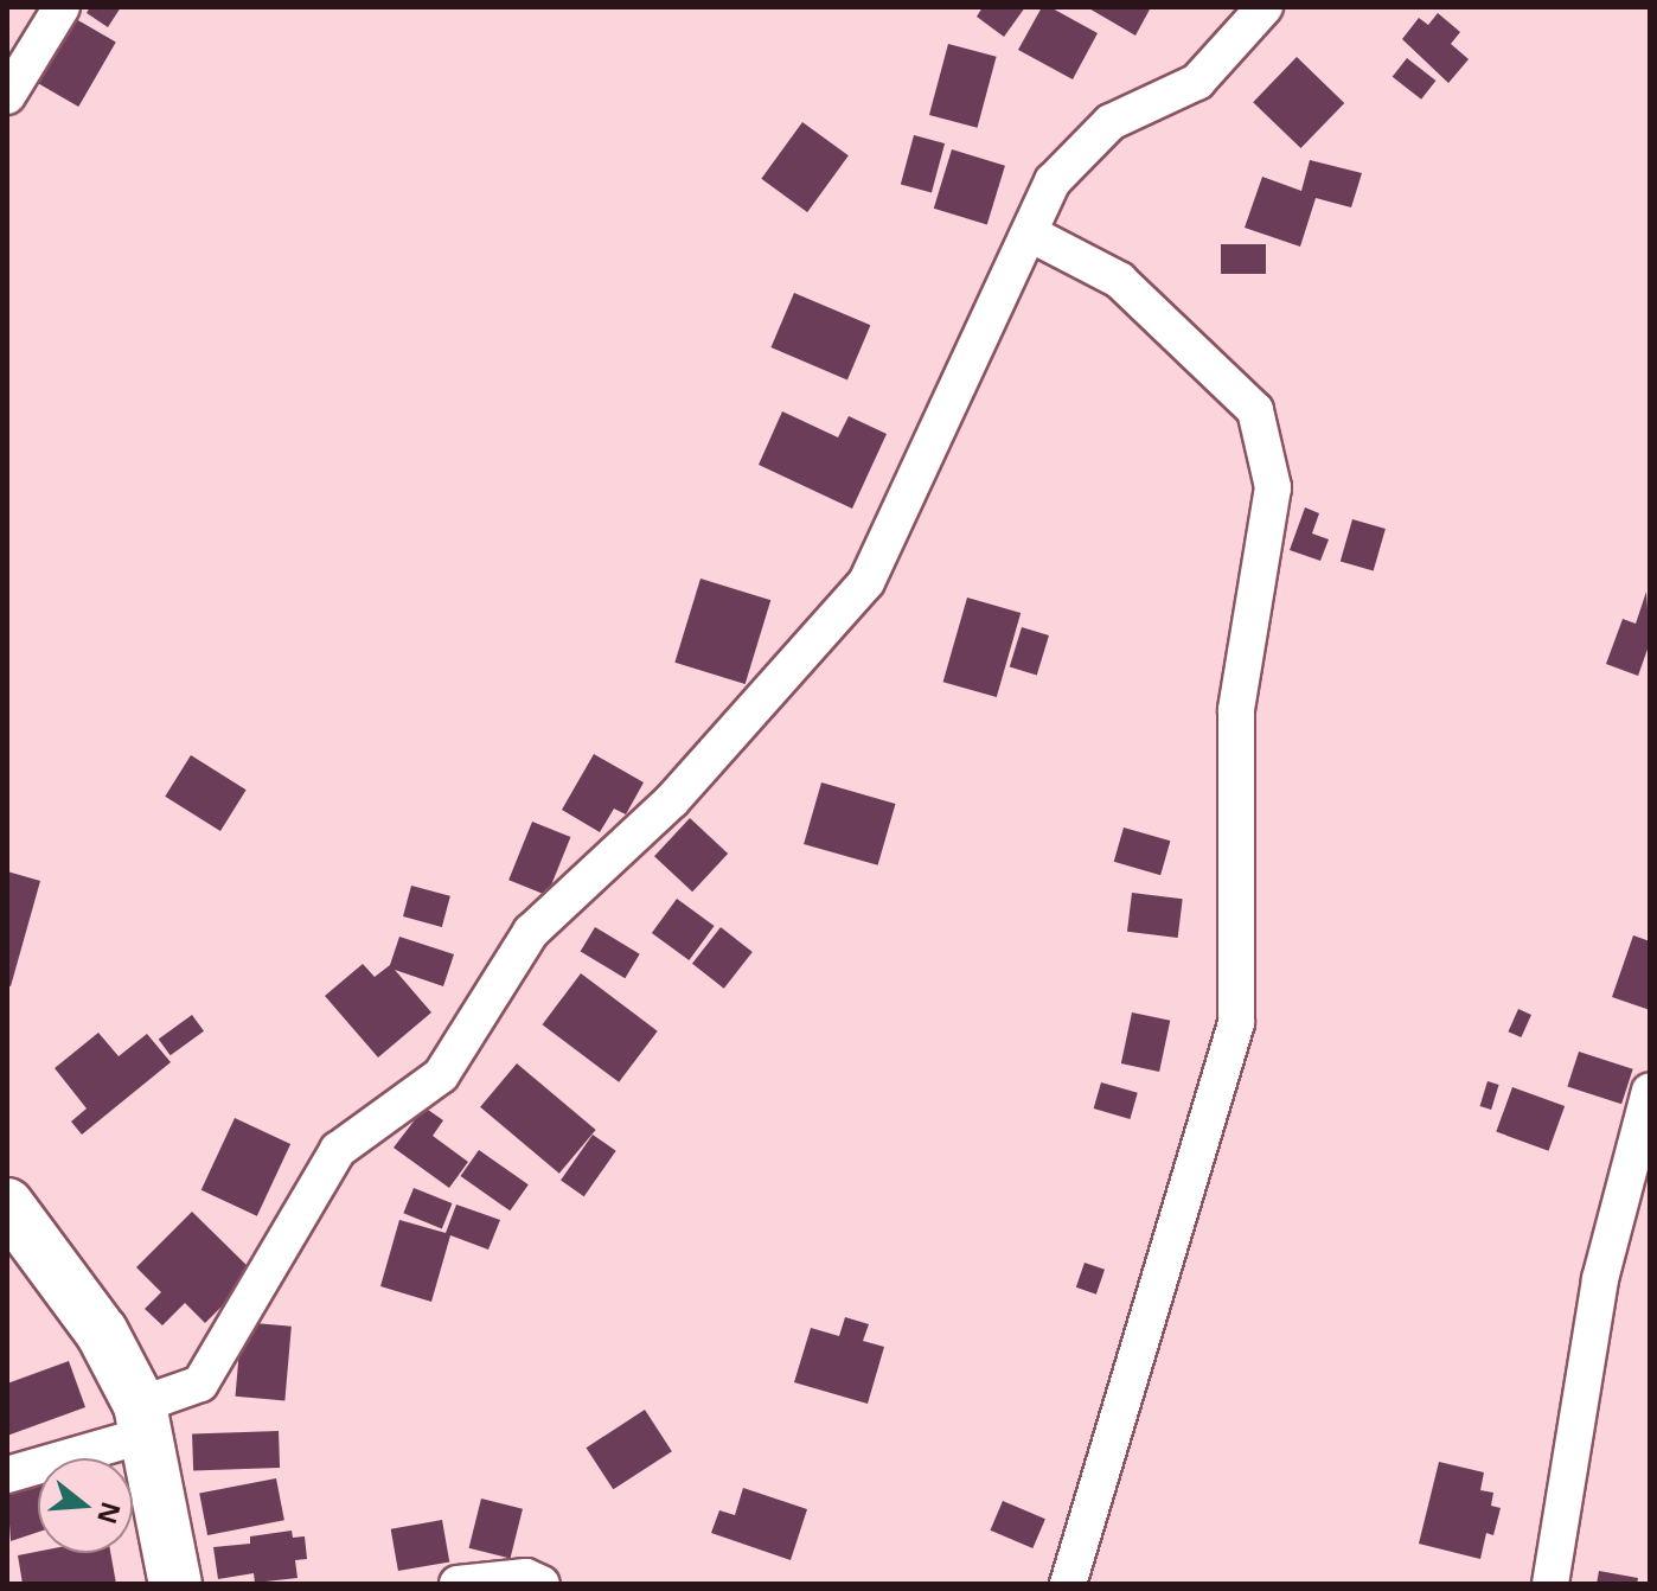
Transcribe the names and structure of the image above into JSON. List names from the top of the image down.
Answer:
{
  "north": "right"
}
